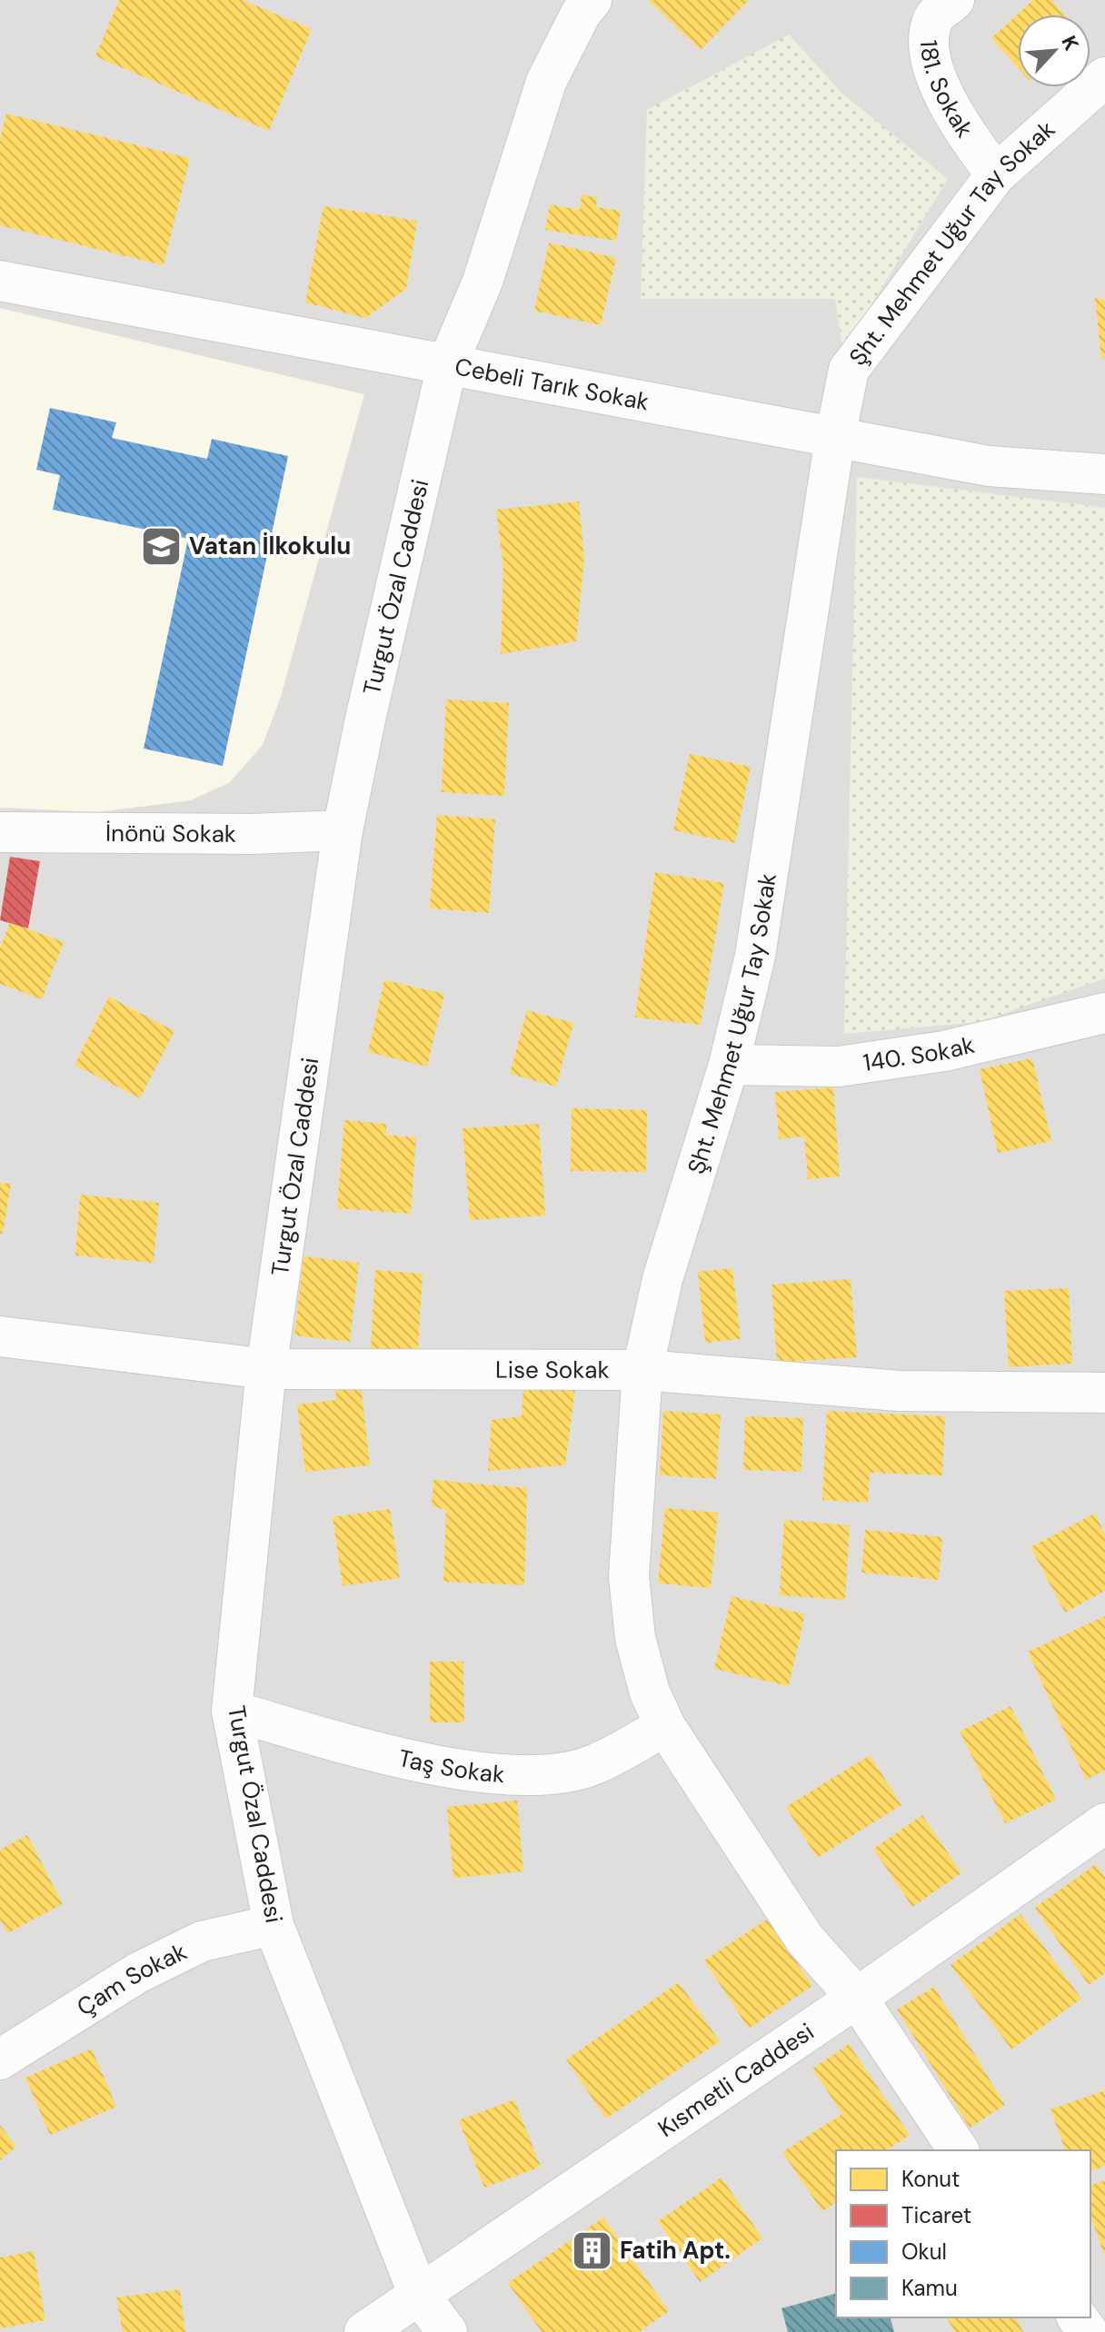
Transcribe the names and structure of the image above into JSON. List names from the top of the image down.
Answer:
{
  "streets": {
    "street": [
      "181. Sokak",
      "Şht. Mehmet Uğur Tay Sokak",
      "Cebeli Tarık Sokak",
      "Turgut Özal Caddesi",
      "İnönü Sokak",
      "140. Sokak",
      "Lise Sokak",
      "Taş Sokak",
      "Çam Sokak",
      "Kısmetli Caddesi"
    ]
  },
  "crossings": [
    ["181. Sokak", "Şht. Mehmet Uğur Tay Sokak"],
    ["Şht. Mehmet Uğur Tay Sokak", "Cebeli Tarık Sokak"],
    ["Şht. Mehmet Uğur Tay Sokak", "140. Sokak"],
    ["Şht. Mehmet Uğur Tay Sokak", "Lise Sokak"],
    ["Şht. Mehmet Uğur Tay Sokak", "Taş Sokak"],
    ["Şht. Mehmet Uğur Tay Sokak", "Kısmetli Caddesi"],
    ["Cebeli Tarık Sokak", "Turgut Özal Caddesi"],
    ["Turgut Özal Caddesi", "İnönü Sokak"],
    ["Turgut Özal Caddesi", "Lise Sokak"],
    ["Turgut Özal Caddesi", "Taş Sokak"],
    ["Turgut Özal Caddesi", "Çam Sokak"],
    ["Turgut Özal Caddesi", "Kısmetli Caddesi"]
  ],
  "places": {
    "school or university": ["Vatan İlkokulu"],
    "building": ["Fatih Apt."]
  },
  "legend": [
    "Konut",
    "Ticaret",
    "Okul",
    "Kamu"
  ],
  "north": "top right"
}
